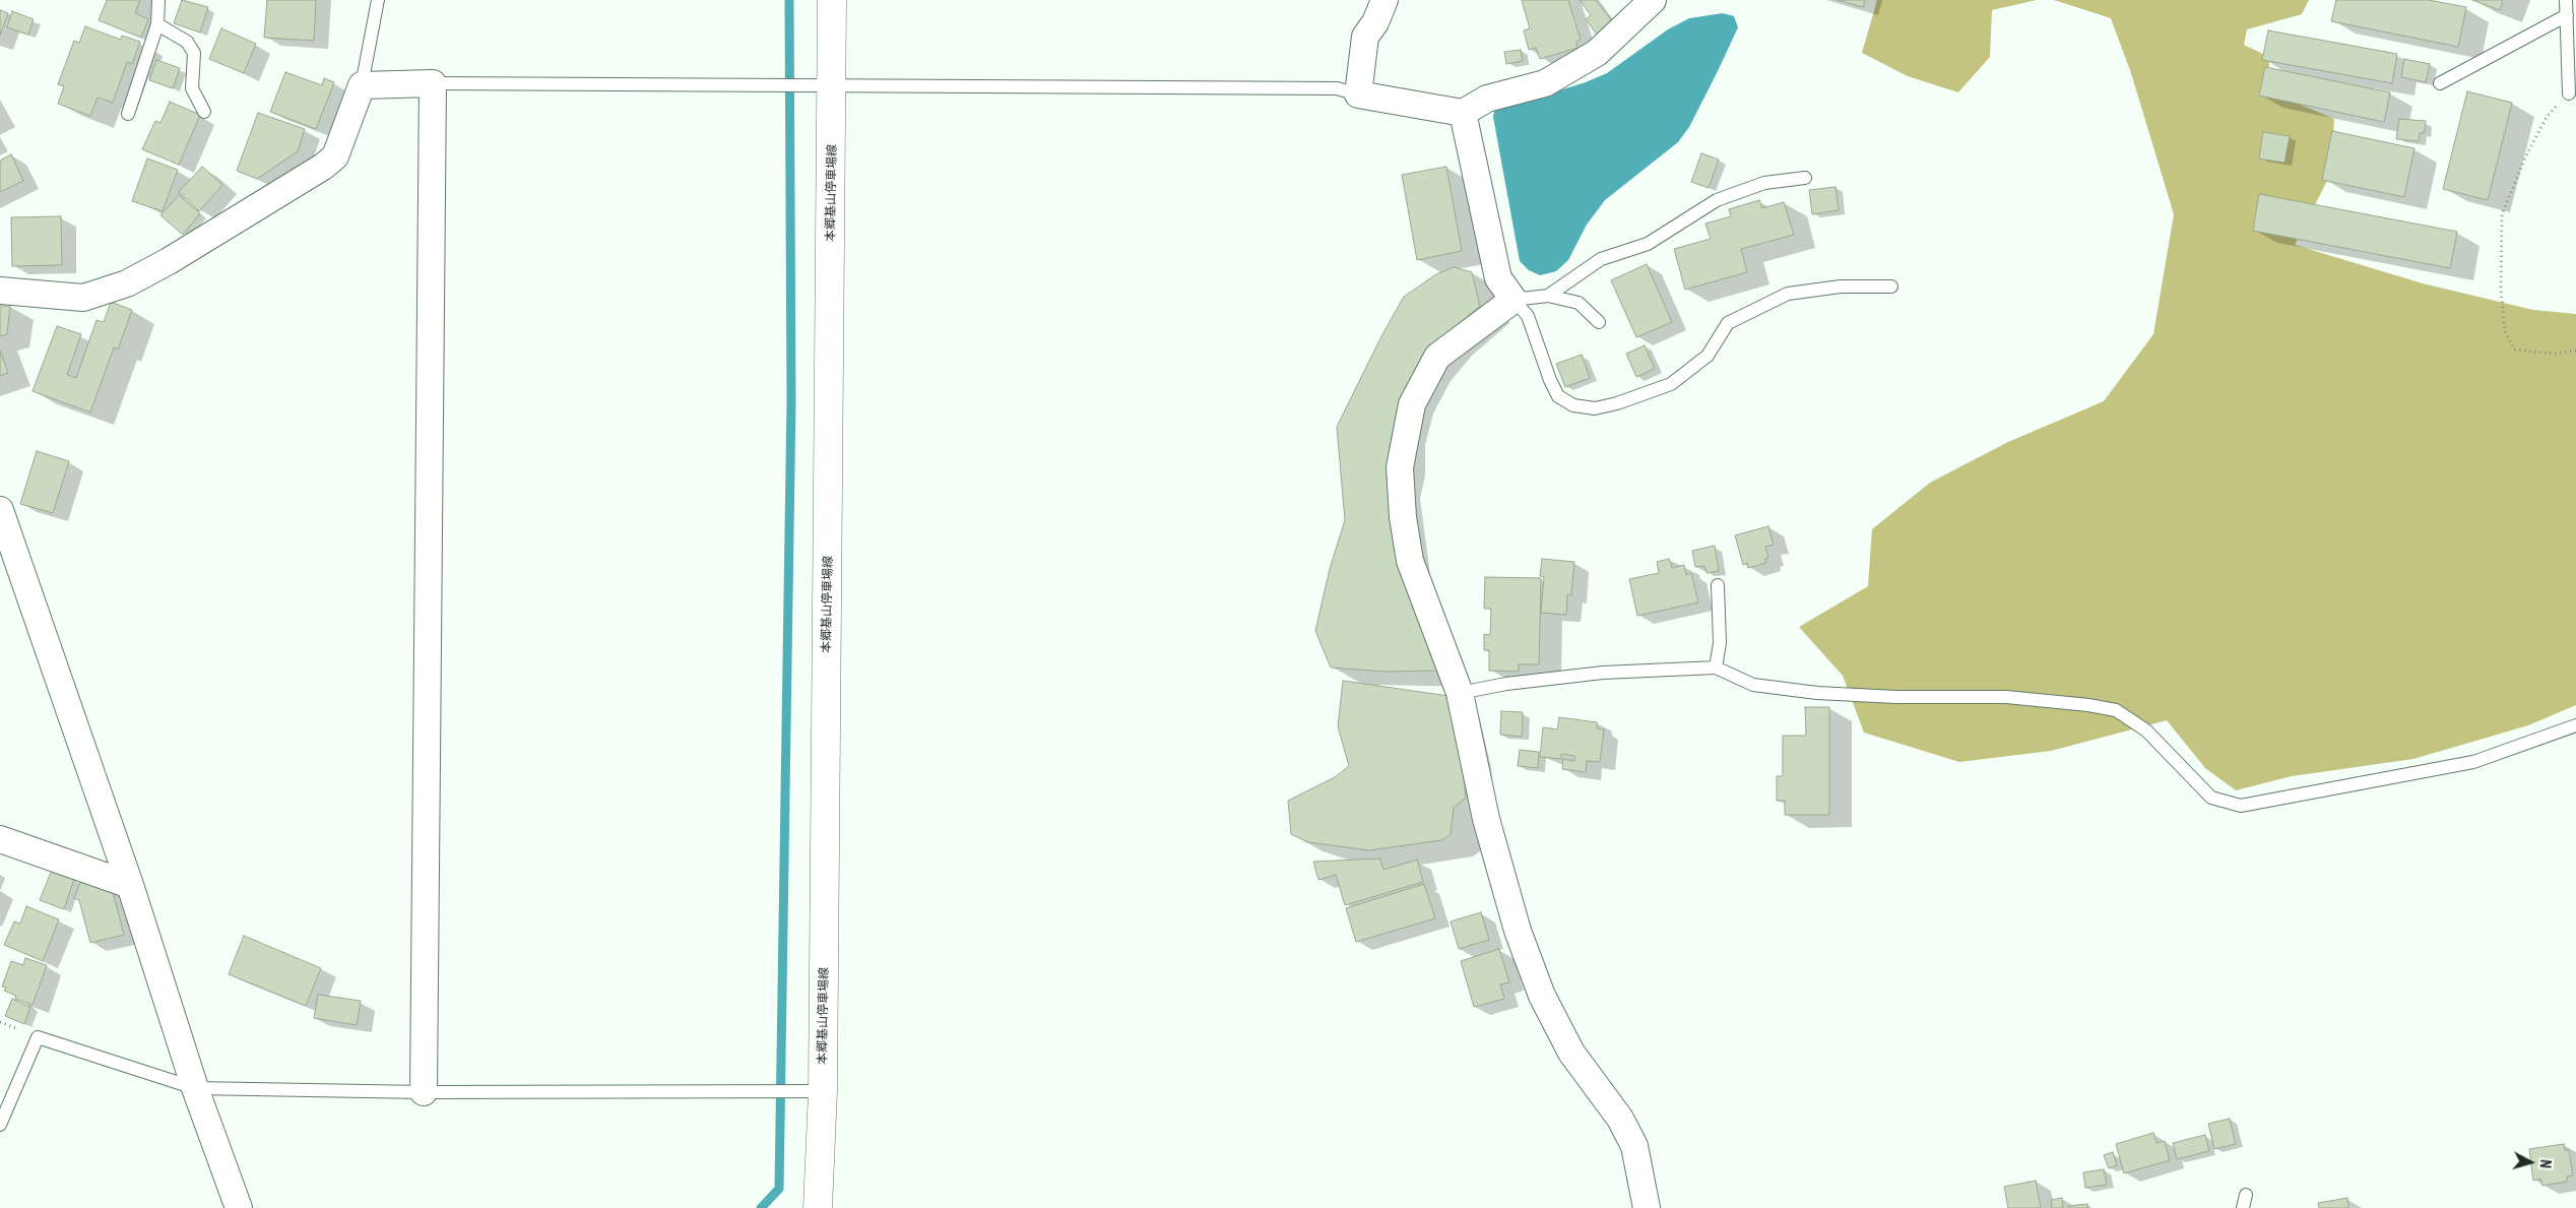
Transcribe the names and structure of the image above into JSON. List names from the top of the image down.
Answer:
{
  "streets": {
    "main road": ["本郷基山停車場線"]
  },
  "north": "right"
}
